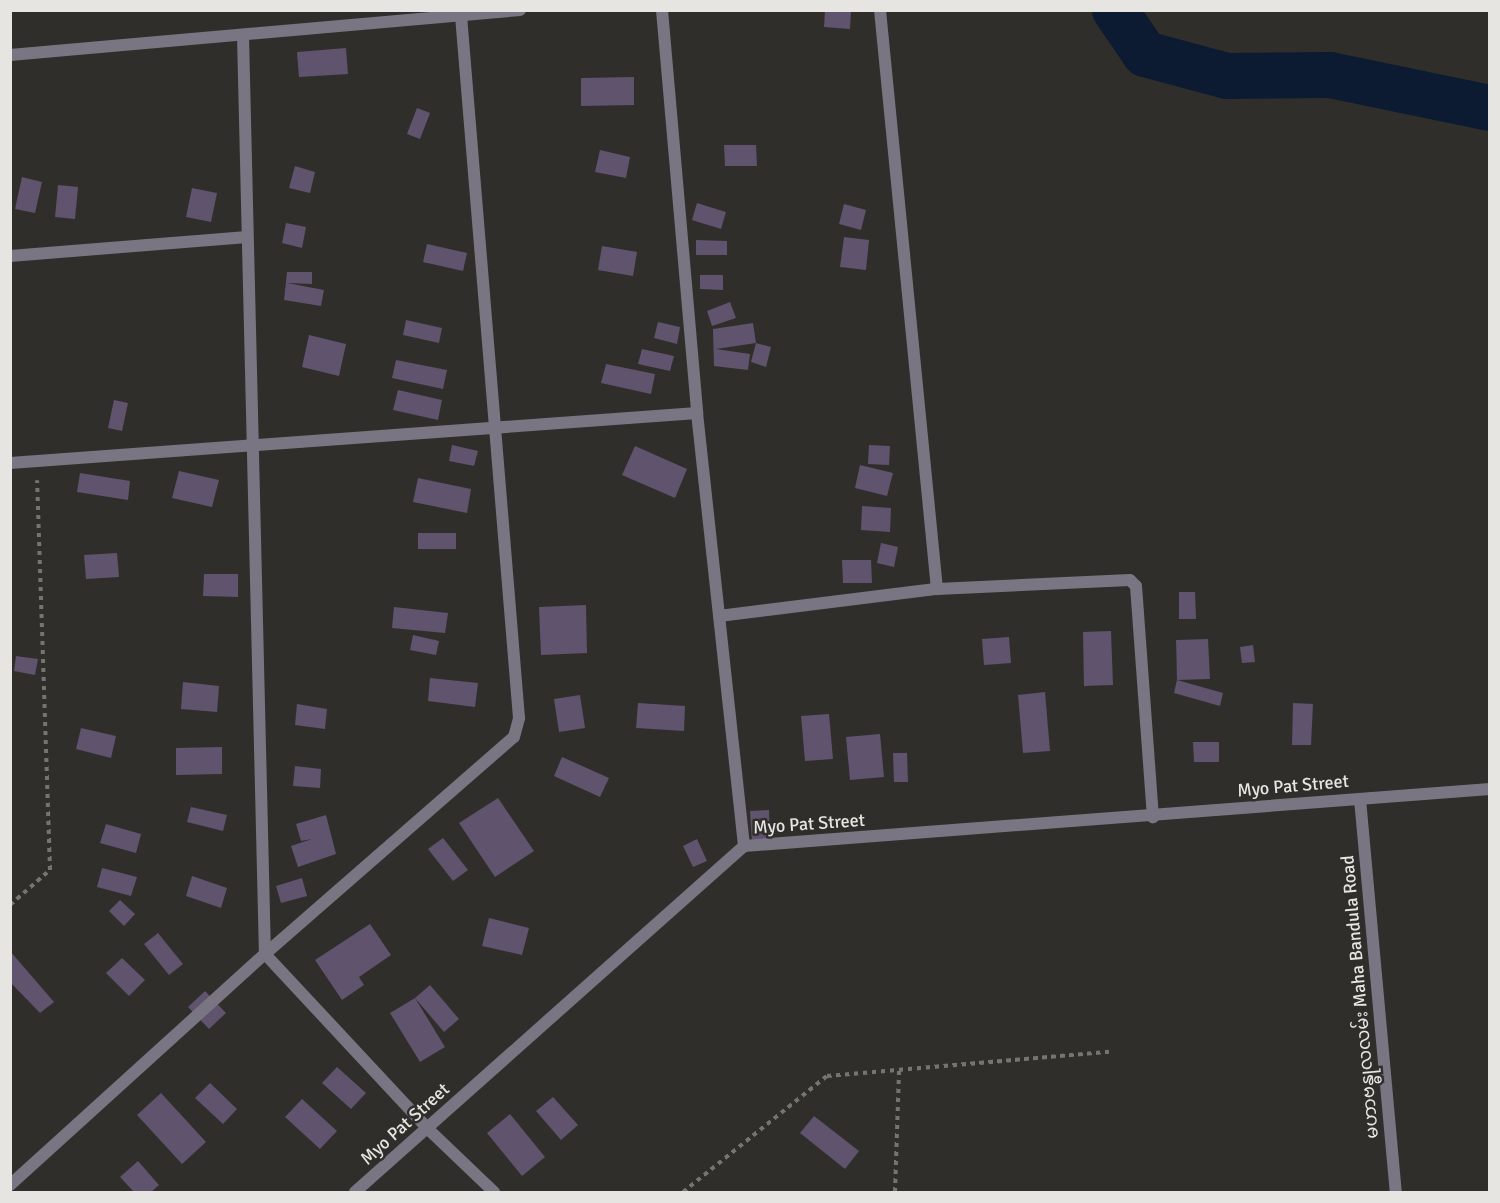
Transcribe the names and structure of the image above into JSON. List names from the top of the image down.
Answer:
{
  "streets": {
    "street": ["Myo Pat Street", "မဟာဗန္ဓုလလမ်း Maha Bandula Road"]
  },
  "crossings": [
    ["Myo Pat Street", "မဟာဗန္ဓုလလမ်း Maha Bandula Road"]
  ]
}
